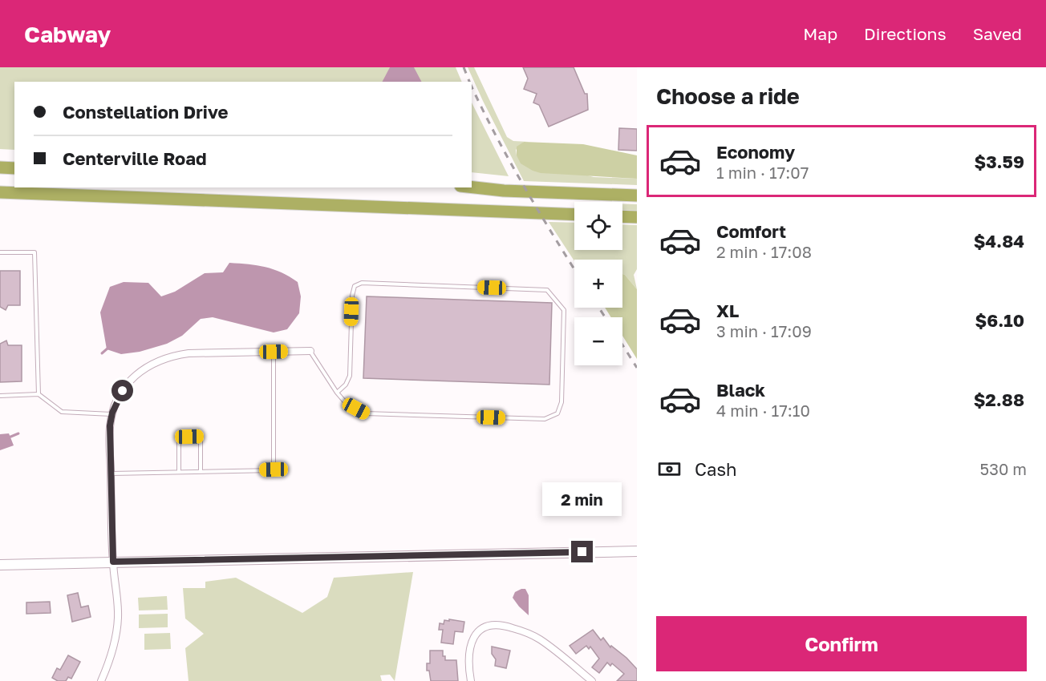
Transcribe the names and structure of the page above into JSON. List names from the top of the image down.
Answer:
{
  "page": {
    "header": "Cabway",
    "nav": ["Map", "Directions", "Saved"],
    "heading": "Choose a ride",
    "banner": ["Constellation Drive", "Centerville Road"],
    "list": [
      {
        "name": "Economy",
        "note": "1 min · 17:07",
        "value": "$3.59"
      },
      {
        "name": "Comfort",
        "note": "2 min · 17:08",
        "value": "$4.84"
      },
      {
        "name": "XL",
        "note": "3 min · 17:09",
        "value": "$6.10"
      },
      {
        "name": "Black",
        "note": "4 min · 17:10",
        "value": "$2.88"
      }
    ],
    "map_buttons": ["+", "−"],
    "pay": ["Cash", "530 m"],
    "bubble": "2 min",
    "buttons": "Confirm"
  }
}
